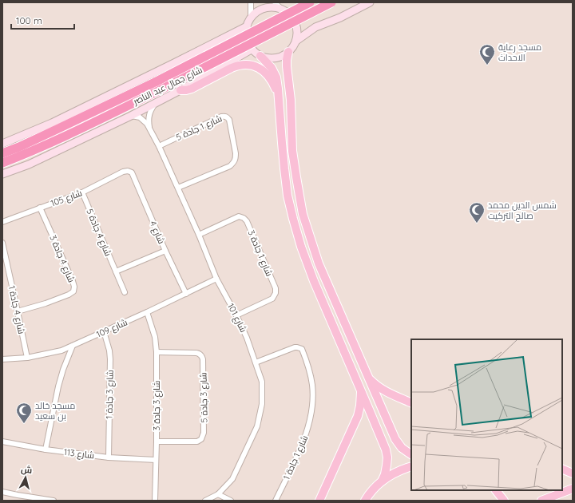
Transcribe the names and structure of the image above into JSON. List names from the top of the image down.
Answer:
{
  "streets": {
    "highway": ["شارع جمال عبد الناصر"],
    "street": [
      "شارع 1 جادة 5",
      "شارع 105",
      "شارع 4 جادة 5",
      "شارع 4",
      "شارع 1 جادة 3",
      "شارع 4 جادة 3",
      "شارع 4 جادة 1",
      "شارع 101",
      "شارع 109",
      "شارع 3 جادة 1",
      "شارع 3 جادة 5",
      "شارع 3 جادة 3",
      "شارع 113",
      "شارع 1 جادة 1"
    ]
  },
  "crossings": [
    ["شارع 1 جادة 5", "شارع 101"],
    ["شارع 105", "شارع 4 جادة 5"],
    ["شارع 105", "شارع 4"],
    ["شارع 105", "شارع 4 جادة 3"],
    ["شارع 4", "شارع 109"],
    ["شارع 1 جادة 3", "شارع 101"],
    ["شارع 4 جادة 3", "شارع 4 جادة 1"],
    ["شارع 4 جادة 1", "شارع 109"],
    ["شارع 101", "شارع 109"],
    ["شارع 101", "شارع 1 جادة 1"],
    ["شارع 109", "شارع 3 جادة 1"],
    ["شارع 109", "شارع 3 جادة 3"],
    ["شارع 3 جادة 1", "شارع 113"],
    ["شارع 3 جادة 5", "شارع 3 جادة 3"],
    ["شارع 3 جادة 3", "شارع 113"]
  ],
  "places": {
    "mosque": ["مسجد رعاية الاحداث", "شمس الدين محمد صالح التركيت", "مسجد خالد بن سعيد"]
  },
  "scale_bar": "100 m",
  "north": "top"
}
